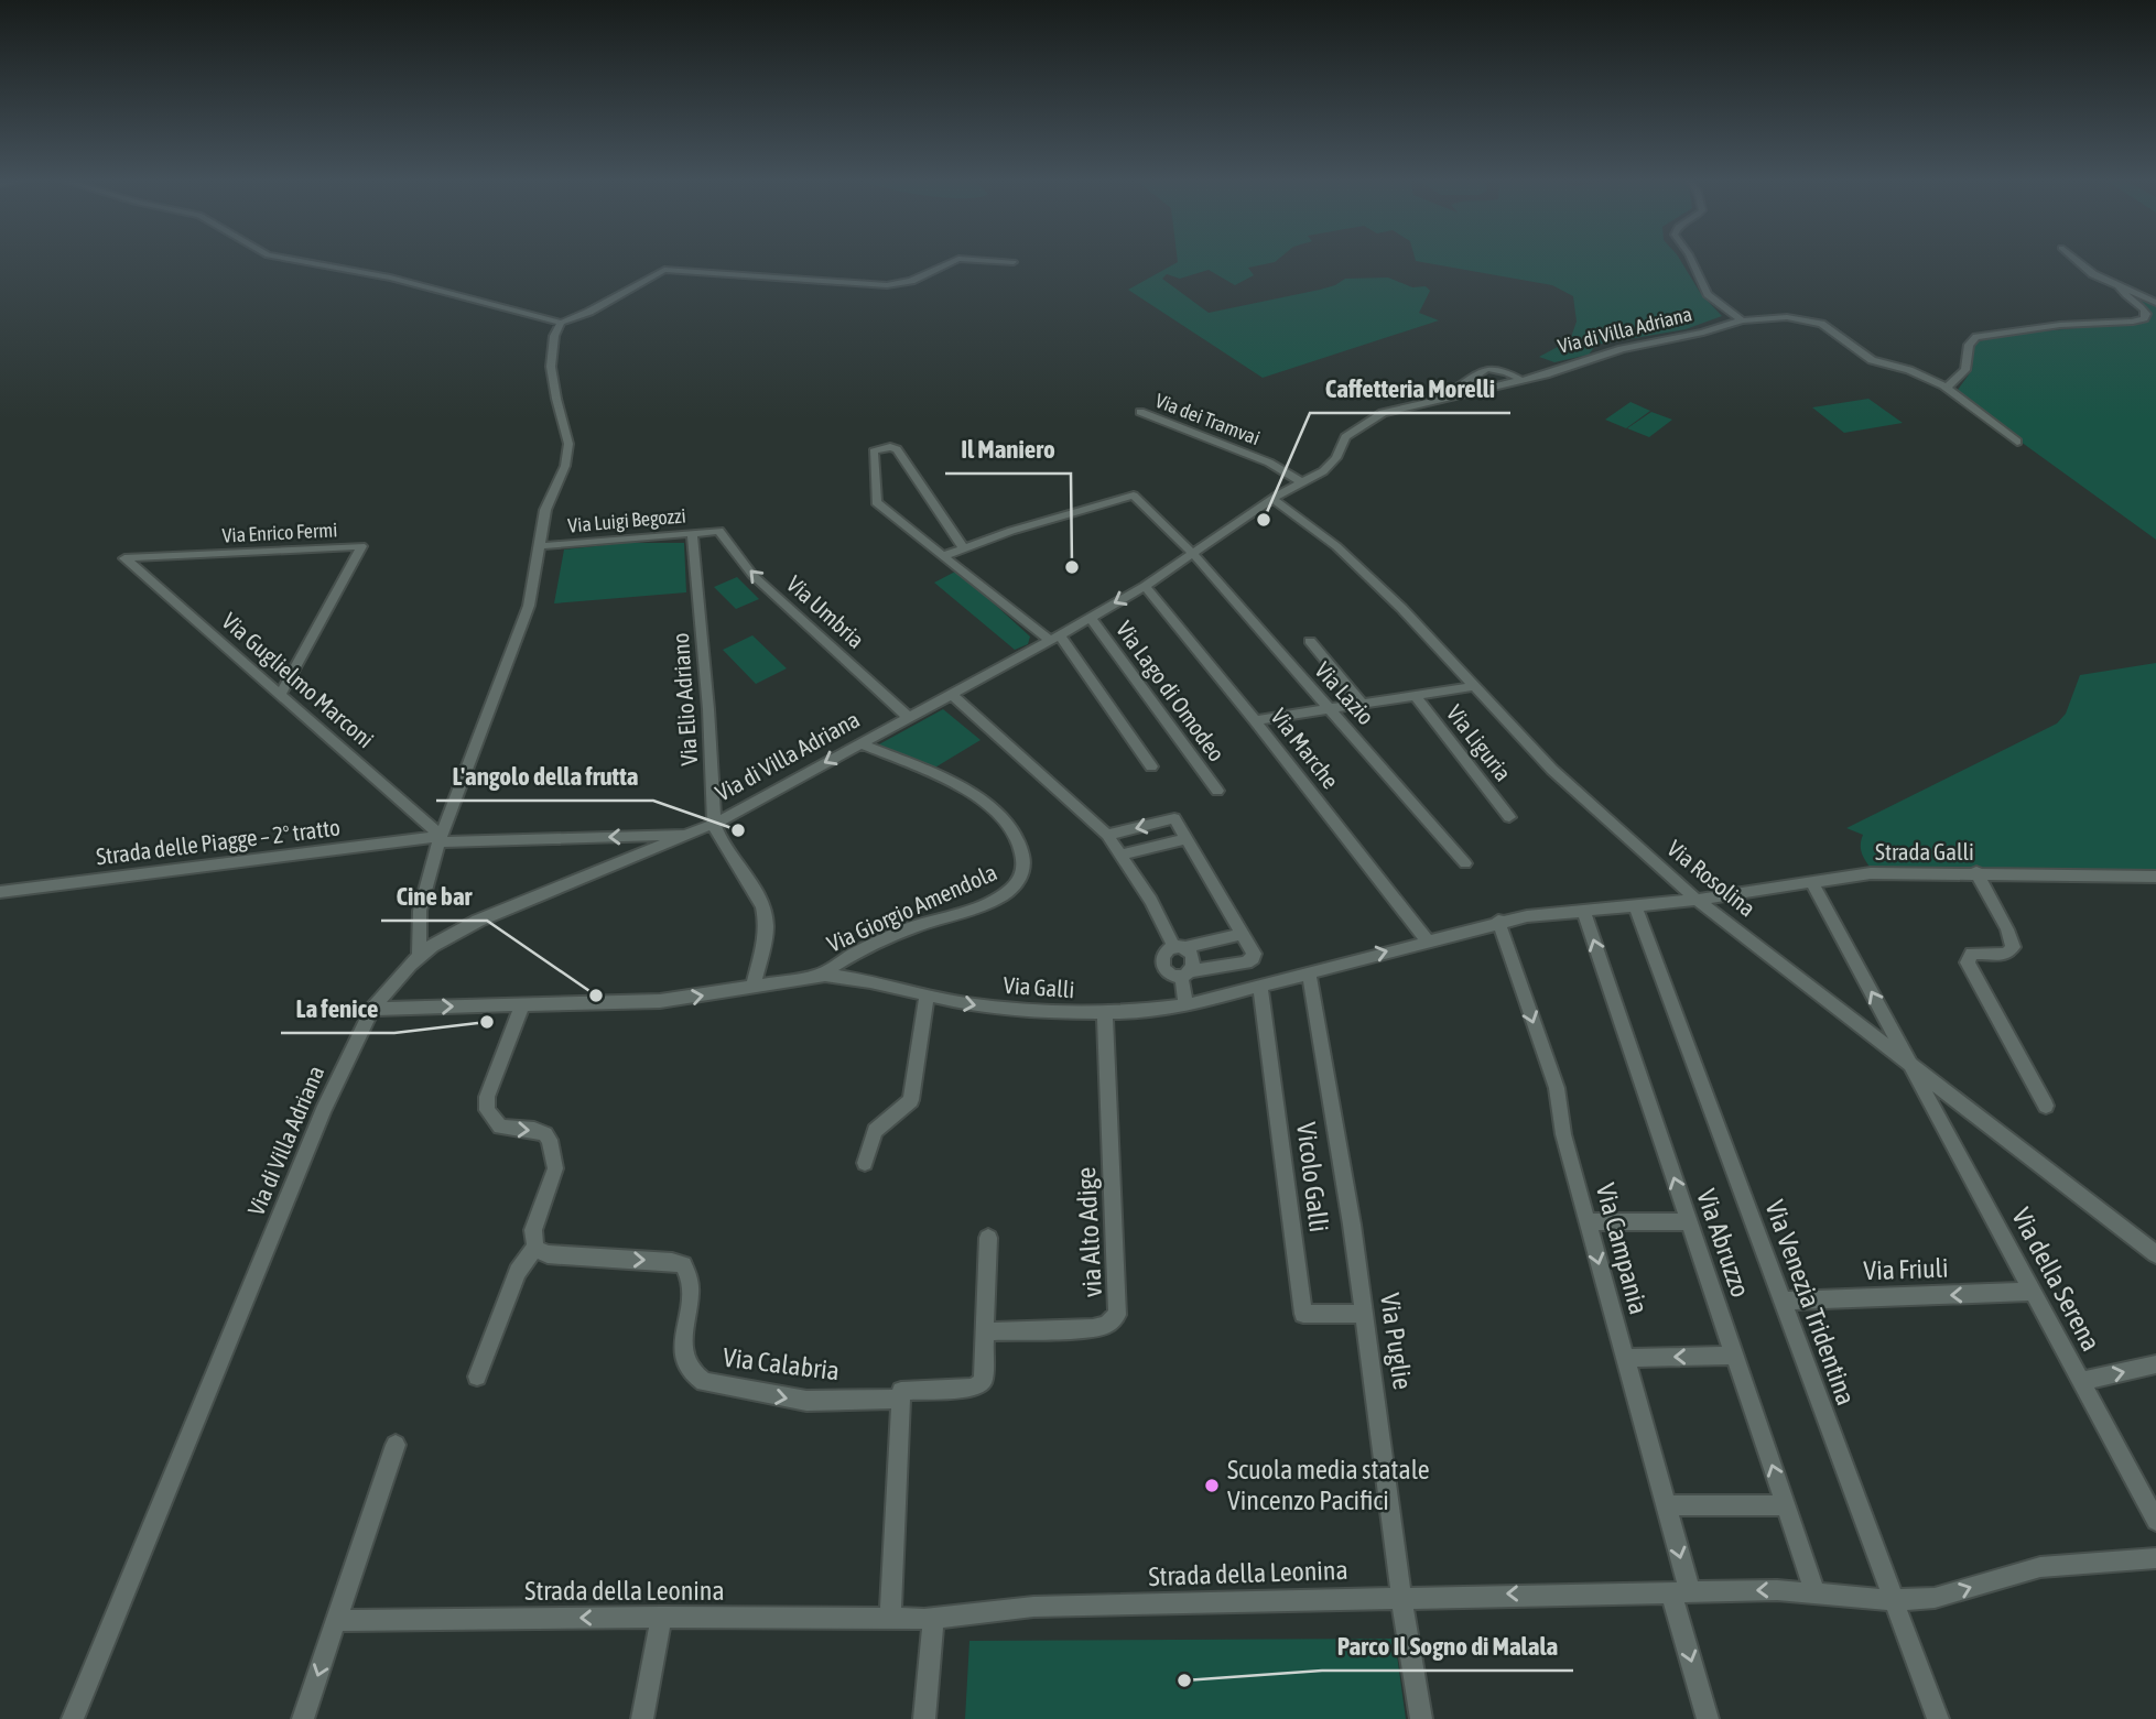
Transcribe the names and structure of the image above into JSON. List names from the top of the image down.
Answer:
{
  "streets": {
    "street": [
      "Via di Villa Adriana",
      "Via dei Tramvai",
      "Via Luigi Begozzi",
      "Via Enrico Fermi",
      "Via Umbria",
      "Via Guglielmo Marconi",
      "Via Lago di Omodeo",
      "Via Lazio",
      "Via Elio Adriano",
      "Via Liguria",
      "Via Marche",
      "Strada delle Piagge – 2º tratto",
      "Strada Galli",
      "Via Rosolina",
      "Via Giorgio Amendola",
      "Via Galli",
      "Vicolo Galli",
      "via Alto Adige",
      "Via Abruzzo",
      "Via Campania",
      "Via Friuli",
      "Via della Serena",
      "Via Venezia Tridentina",
      "Via Puglie",
      "Via Calabria",
      "Strada della Leonina"
    ]
  },
  "crossings": [
    ["Via di Villa Adriana", "Via dei Tramvai"],
    ["Via di Villa Adriana", "Via Umbria"],
    ["Via di Villa Adriana", "Via Lago di Omodeo"],
    ["Via di Villa Adriana", "Via Lazio"],
    ["Via di Villa Adriana", "Via Elio Adriano"],
    ["Via di Villa Adriana", "Via Marche"],
    ["Via di Villa Adriana", "Via Rosolina"],
    ["Via di Villa Adriana", "Via Giorgio Amendola"],
    ["Via di Villa Adriana", "Via Galli"],
    ["Via Luigi Begozzi", "Via Umbria"],
    ["Via Luigi Begozzi", "Via Elio Adriano"],
    ["Via Enrico Fermi", "Via Guglielmo Marconi"],
    ["Via Guglielmo Marconi", "Strada delle Piagge – 2º tratto"],
    ["Via Elio Adriano", "Via Galli"],
    ["Via Marche", "Via Galli"],
    ["Strada Galli", "Via Rosolina"],
    ["Strada Galli", "Via Galli"],
    ["Strada Galli", "Via della Serena"],
    ["Via Rosolina", "Via Galli"],
    ["Via Rosolina", "Via della Serena"],
    ["Via Giorgio Amendola", "Via Galli"],
    ["Via Galli", "Vicolo Galli"],
    ["Via Galli", "via Alto Adige"],
    ["Via Galli", "Via Abruzzo"],
    ["Via Galli", "Via Campania"],
    ["Via Galli", "Via Venezia Tridentina"],
    ["Via Galli", "Via Puglie"],
    ["Vicolo Galli", "Via Puglie"],
    ["Via Abruzzo", "Strada della Leonina"],
    ["Via Campania", "Strada della Leonina"],
    ["Via Friuli", "Via della Serena"],
    ["Via Friuli", "Via Venezia Tridentina"],
    ["Via Venezia Tridentina", "Strada della Leonina"],
    ["Via Puglie", "Strada della Leonina"]
  ],
  "one_way": [
    "Via Umbria",
    "Via Galli",
    "Via Abruzzo",
    "Via Campania",
    "Via Friuli",
    "Via Calabria"
  ],
  "places": [
    "Caffetteria Morelli",
    "Il Maniero",
    "L'angolo della frutta",
    "Cine bar",
    "La fenice",
    "Scuola media statale Vincenzo Pacifici",
    "Parco Il Sogno di Malala"
  ]
}
